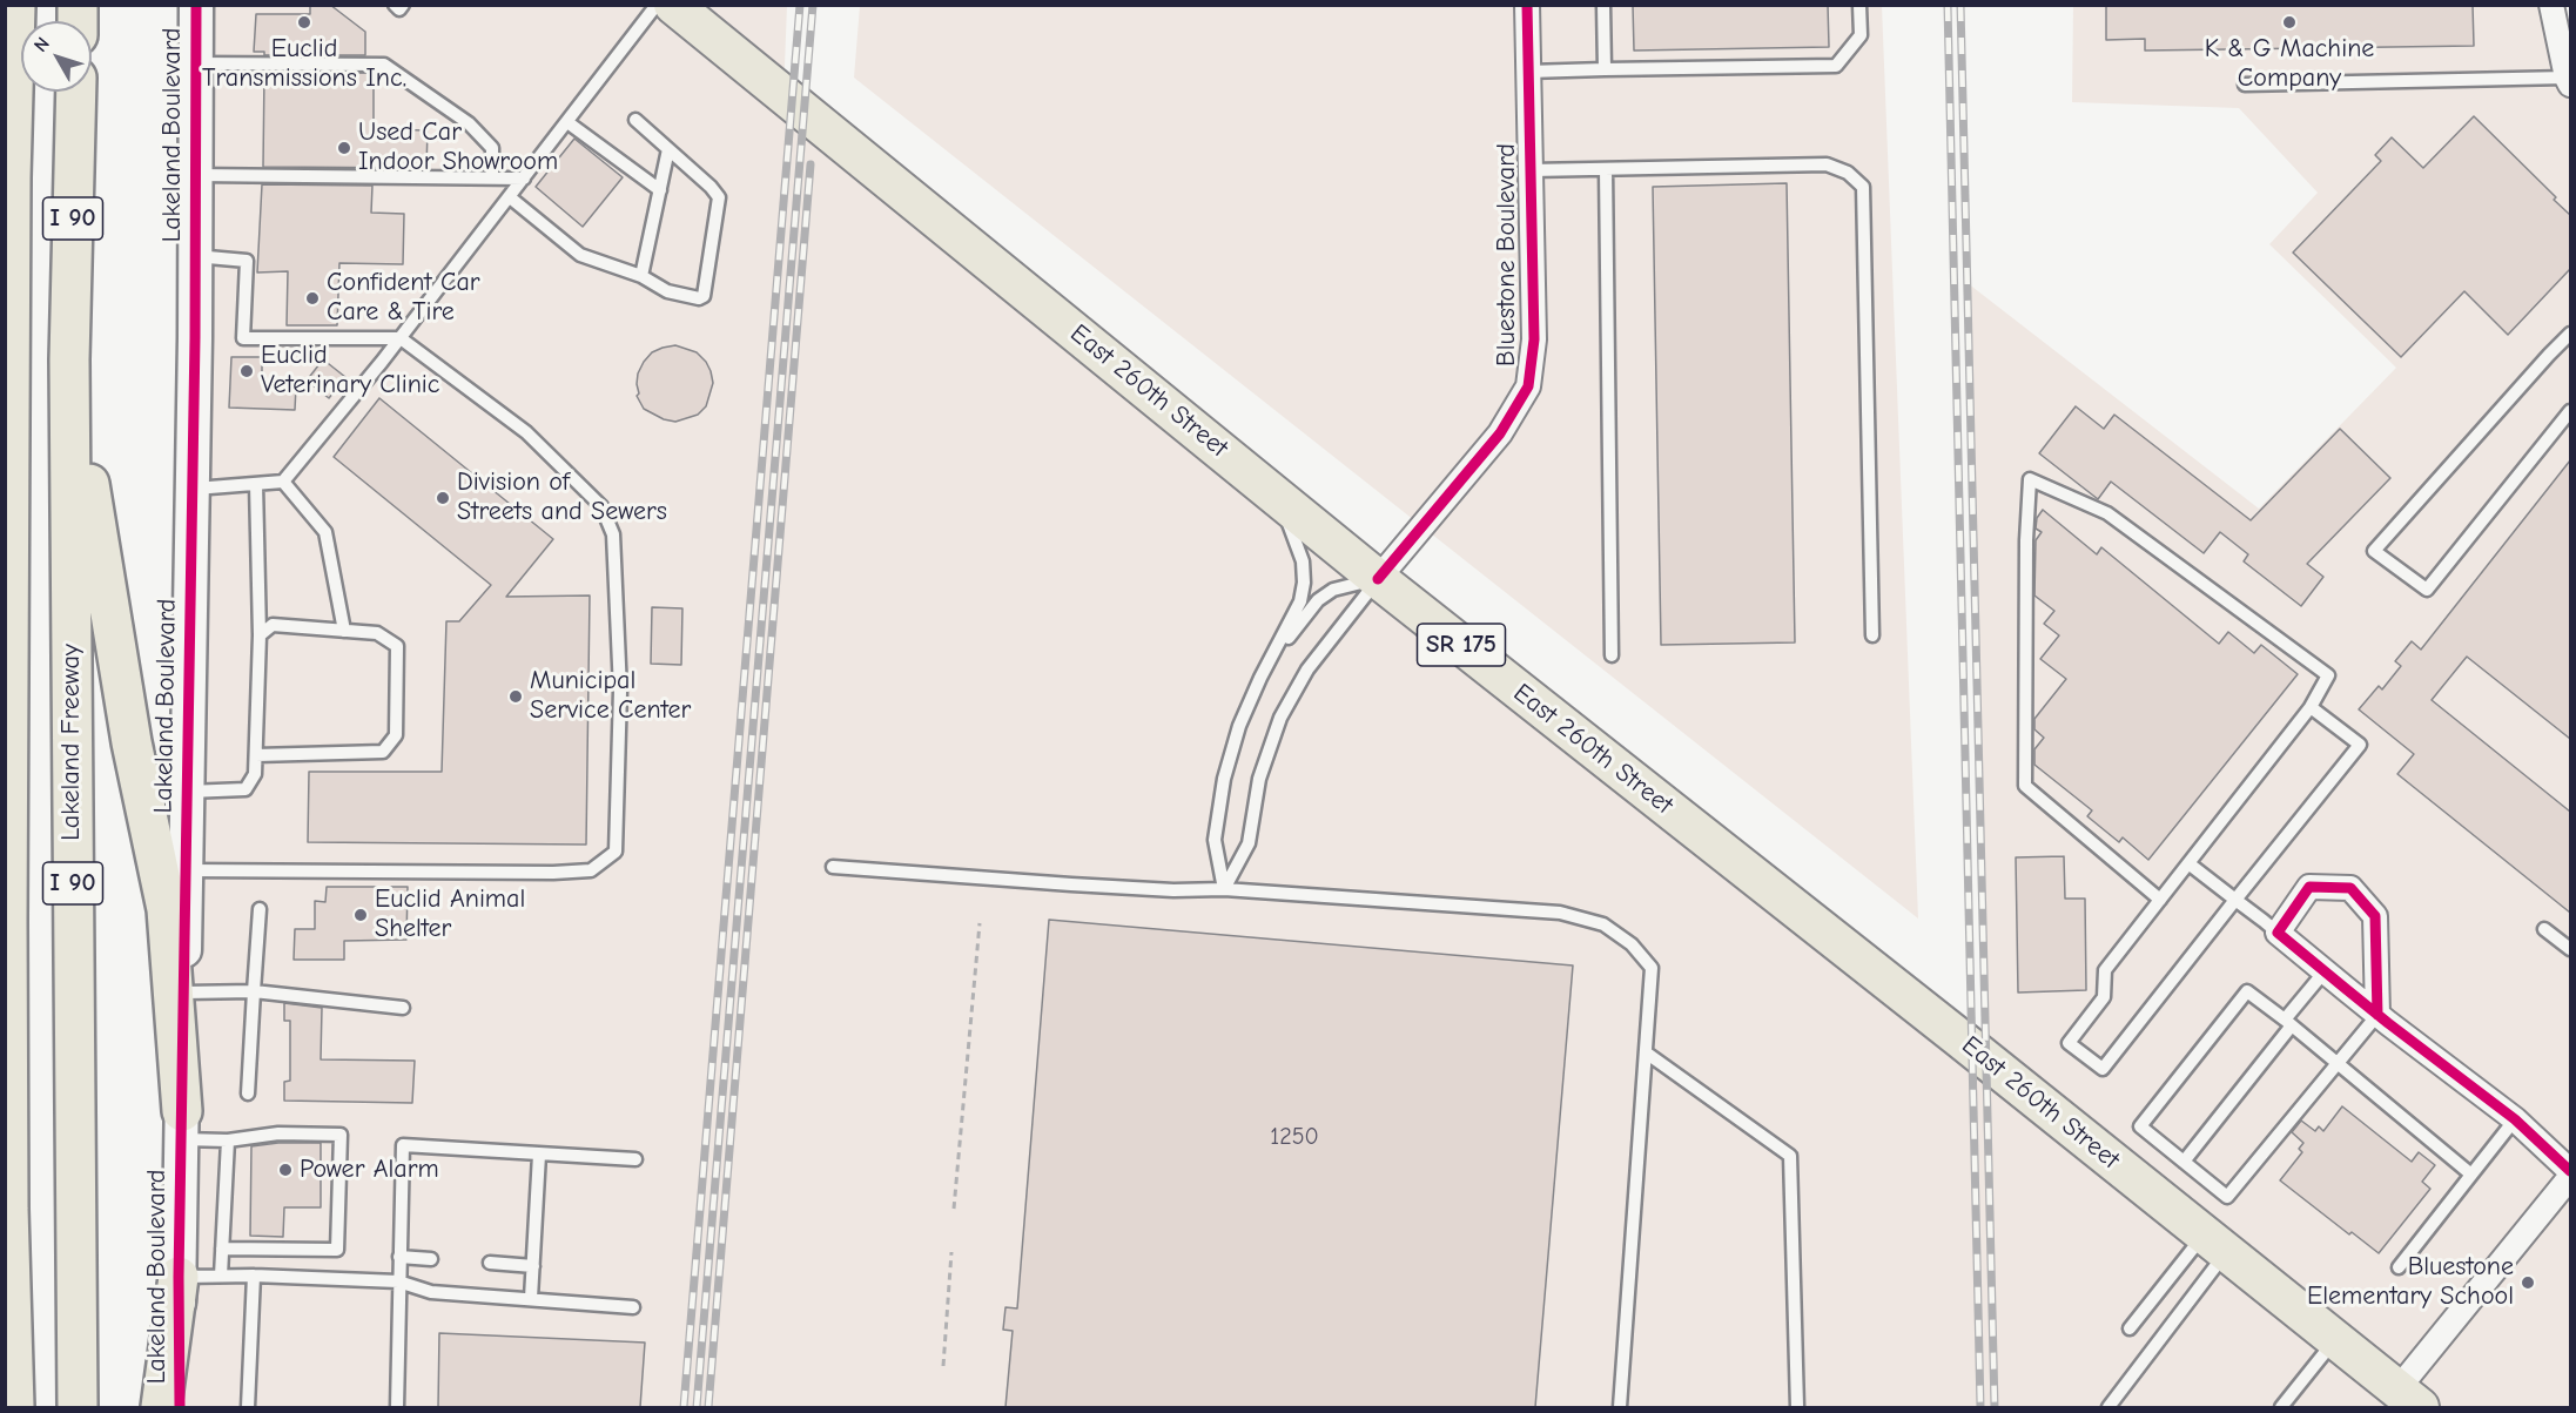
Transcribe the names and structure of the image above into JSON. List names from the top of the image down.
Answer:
{
  "streets": {
    "highway": ["I 90", "Lakeland Freeway"],
    "main road": ["East 260th Street", "SR 175"],
    "street": ["Lakeland Boulevard", "Bluestone Boulevard"]
  },
  "crossings": [
    ["Bluestone Boulevard", "East 260th Street"]
  ],
  "places": [
    "Euclid Transmissions Inc.",
    "K & G Machine Company",
    "Used Car Indoor Showroom",
    "Confident Car Care & Tire",
    "Euclid Veterinary Clinic",
    "Division of Streets and Sewers",
    "Municipal Service Center",
    "Euclid Animal Shelter",
    "Power Alarm",
    "Bluestone Elementary School"
  ],
  "house_numbers": ["1250"],
  "north": "top left"
}
